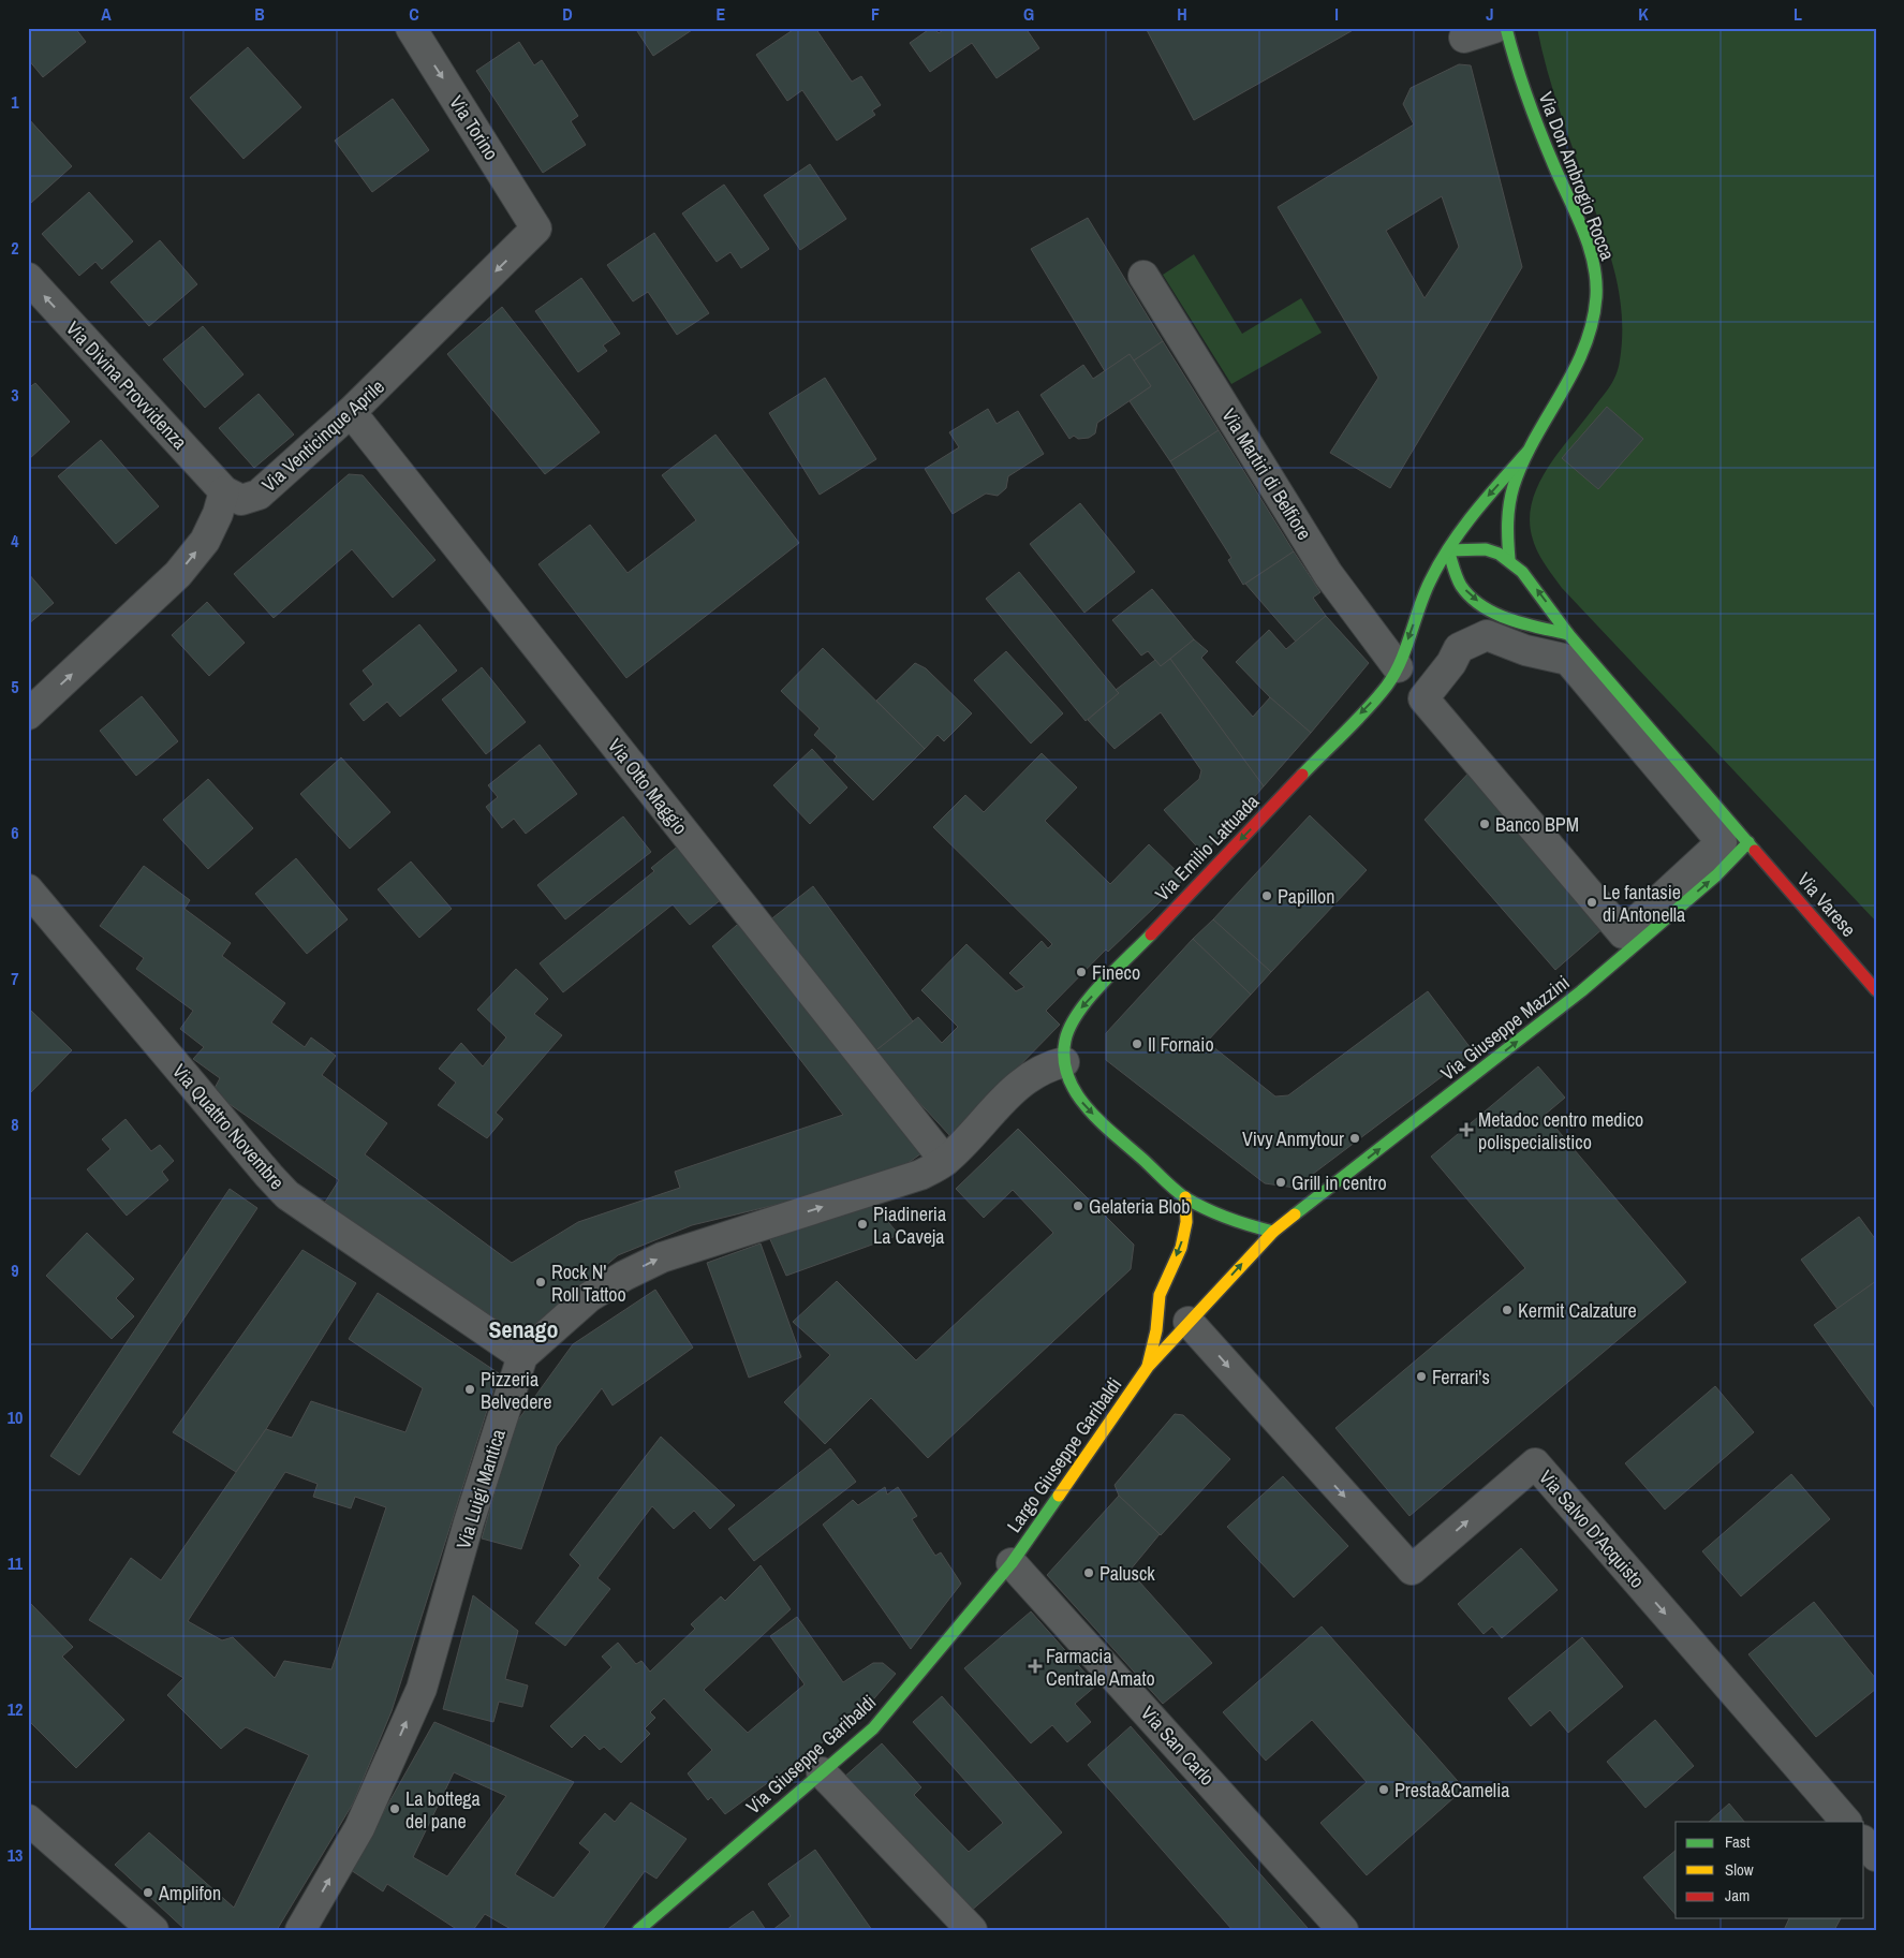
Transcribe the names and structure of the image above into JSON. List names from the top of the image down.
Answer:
{
  "streets": {
    "street": [
      "Via Torino",
      "Via Don Ambrogio Rocca",
      "Via Divina Provvidenza",
      "Via Venticinque Aprile",
      "Via Martiri di Belfiore",
      "Via Otto Maggio",
      "Via Emilio Lattuada",
      "Via Varese",
      "Via Giuseppe Mazzini",
      "Via Quattro Novembre",
      "Largo Giuseppe Garibaldi",
      "Via Luigi Mantica",
      "Via Salvo D'Acquisto",
      "Via San Carlo",
      "Via Giuseppe Garibaldi"
    ]
  },
  "crossings": [
    ["Via Torino", "Via Venticinque Aprile"],
    ["Via Don Ambrogio Rocca", "Via Emilio Lattuada"],
    ["Via Divina Provvidenza", "Via Venticinque Aprile"],
    ["Via Venticinque Aprile", "Via Otto Maggio"],
    ["Via Martiri di Belfiore", "Via Emilio Lattuada"],
    ["Via Varese", "Via Giuseppe Mazzini"],
    ["Via Giuseppe Mazzini", "Largo Giuseppe Garibaldi"],
    ["Via Giuseppe Mazzini", "Via Salvo D'Acquisto"],
    ["Via Quattro Novembre", "Via Luigi Mantica"],
    ["Largo Giuseppe Garibaldi", "Via San Carlo"],
    ["Largo Giuseppe Garibaldi", "Via Giuseppe Garibaldi"],
    ["Via San Carlo", "Via Giuseppe Garibaldi"]
  ],
  "one_way": [
    "Via Torino",
    "Via Divina Provvidenza",
    "Via Venticinque Aprile",
    "Via Emilio Lattuada",
    "Via Giuseppe Mazzini",
    "Via Luigi Mantica",
    "Via Salvo D'Acquisto"
  ],
  "districts": ["Senago"],
  "places": {
    "other": [
      "Banco BPM",
      "Papillon",
      "Le fantasie di Antonella",
      "Fineco",
      "Il Fornaio",
      "Vivy Anmytour",
      "Grill in centro",
      "Gelateria Blob",
      "Piadineria La Caveja",
      "Rock N' Roll Tattoo",
      "Kermit Calzature",
      "Ferrari's",
      "Pizzeria Belvedere",
      "Palusck",
      "Presta&Camelia",
      "La bottega del pane",
      "Amplifon"
    ],
    "health": ["Metadoc centro medico polispecialistico", "Farmacia Centrale Amato"]
  },
  "legend": ["Fast", "Slow", "Jam"],
  "grid": {
    "columns": [
      "A",
      "B",
      "C",
      "D",
      "E",
      "F",
      "G",
      "H",
      "I",
      "J",
      "K",
      "L"
    ],
    "rows": [
      "1",
      "2",
      "3",
      "4",
      "5",
      "6",
      "7",
      "8",
      "9",
      "10",
      "11",
      "12",
      "13"
    ]
  }
}
